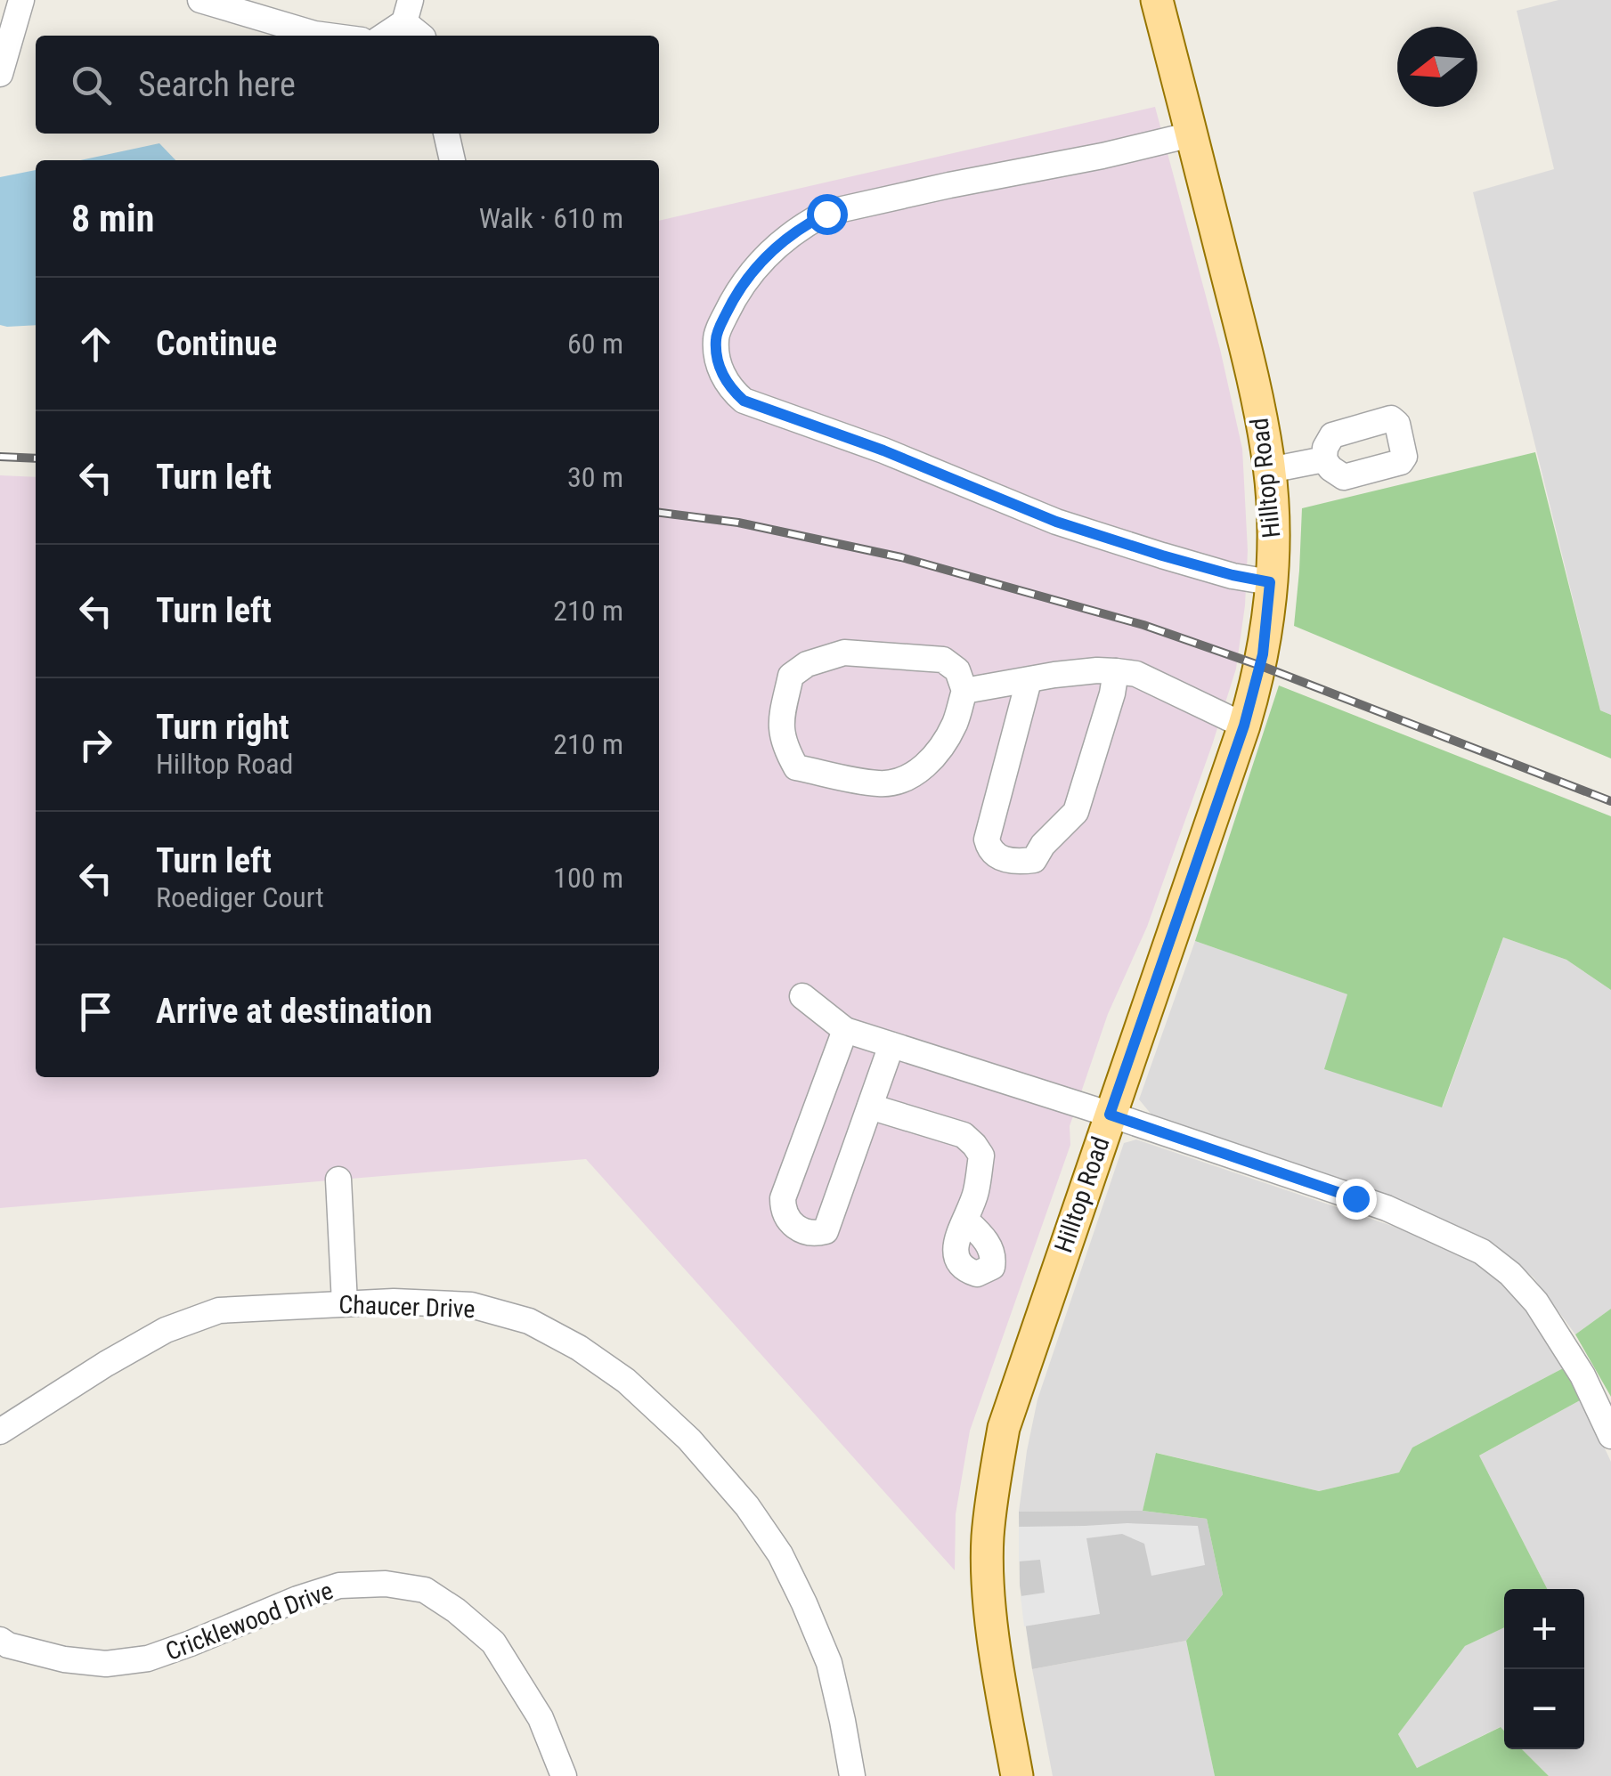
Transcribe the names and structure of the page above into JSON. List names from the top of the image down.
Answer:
{
  "streets": {
    "main road": ["Hilltop Road"],
    "street": ["Chaucer Drive", "Cricklewood Drive"]
  },
  "north": "left",
  "page": {
    "search": "Search here",
    "heading": ["8 min", "Walk · 610 m"],
    "list": [
      ["Continue", "60 m"],
      ["Turn left", "30 m"],
      ["Turn left", "210 m"],
      ["Turn right", "Hilltop Road", "210 m"],
      ["Turn left", "Roediger Court", "100 m"],
      "Arrive at destination"
    ],
    "map_buttons": ["+", "−"]
  }
}
